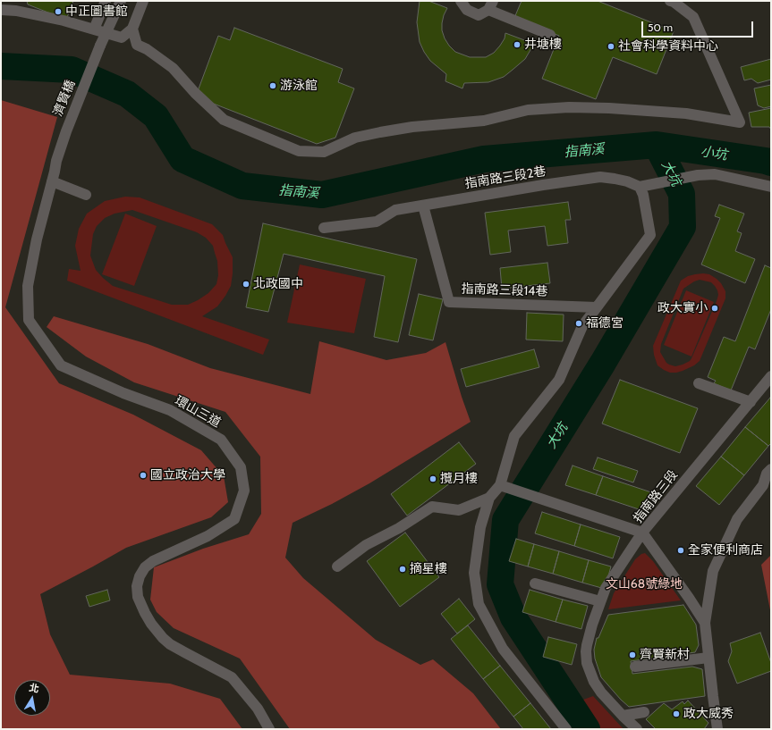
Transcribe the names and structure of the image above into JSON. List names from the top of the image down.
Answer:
{
  "streets": {
    "street": [
      "濟賢橋",
      "指南路三段2巷",
      "指南路三段14巷",
      "環山三道",
      "指南路三段"
    ]
  },
  "crossings": [
    ["濟賢橋", "環山三道"],
    ["指南路三段2巷", "指南路三段14巷"]
  ],
  "water": ["指南溪", "小坑", "大坑"],
  "parks": ["文山68號綠地"],
  "places": [
    "中正圖書館",
    "井塘樓",
    "社會科學資料中心",
    "游泳館",
    "北政國中",
    "政大實小",
    "福德宮",
    "國立政治大學",
    "攬月樓",
    "全家便利商店",
    "摘星樓",
    "齊賢新村",
    "政大威秀"
  ],
  "scale_bar": "50 m",
  "north": "top"
}
